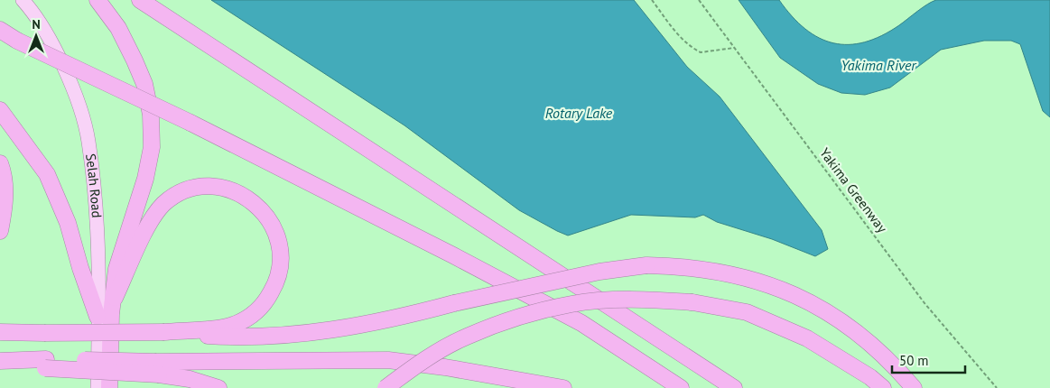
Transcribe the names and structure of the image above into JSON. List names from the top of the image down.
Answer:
{
  "streets": {
    "main road": ["Selah Road"],
    "path": ["Yakima Greenway"]
  },
  "water": ["Yakima River", "Rotary Lake"],
  "scale_bar": "50 m",
  "north": "top"
}
